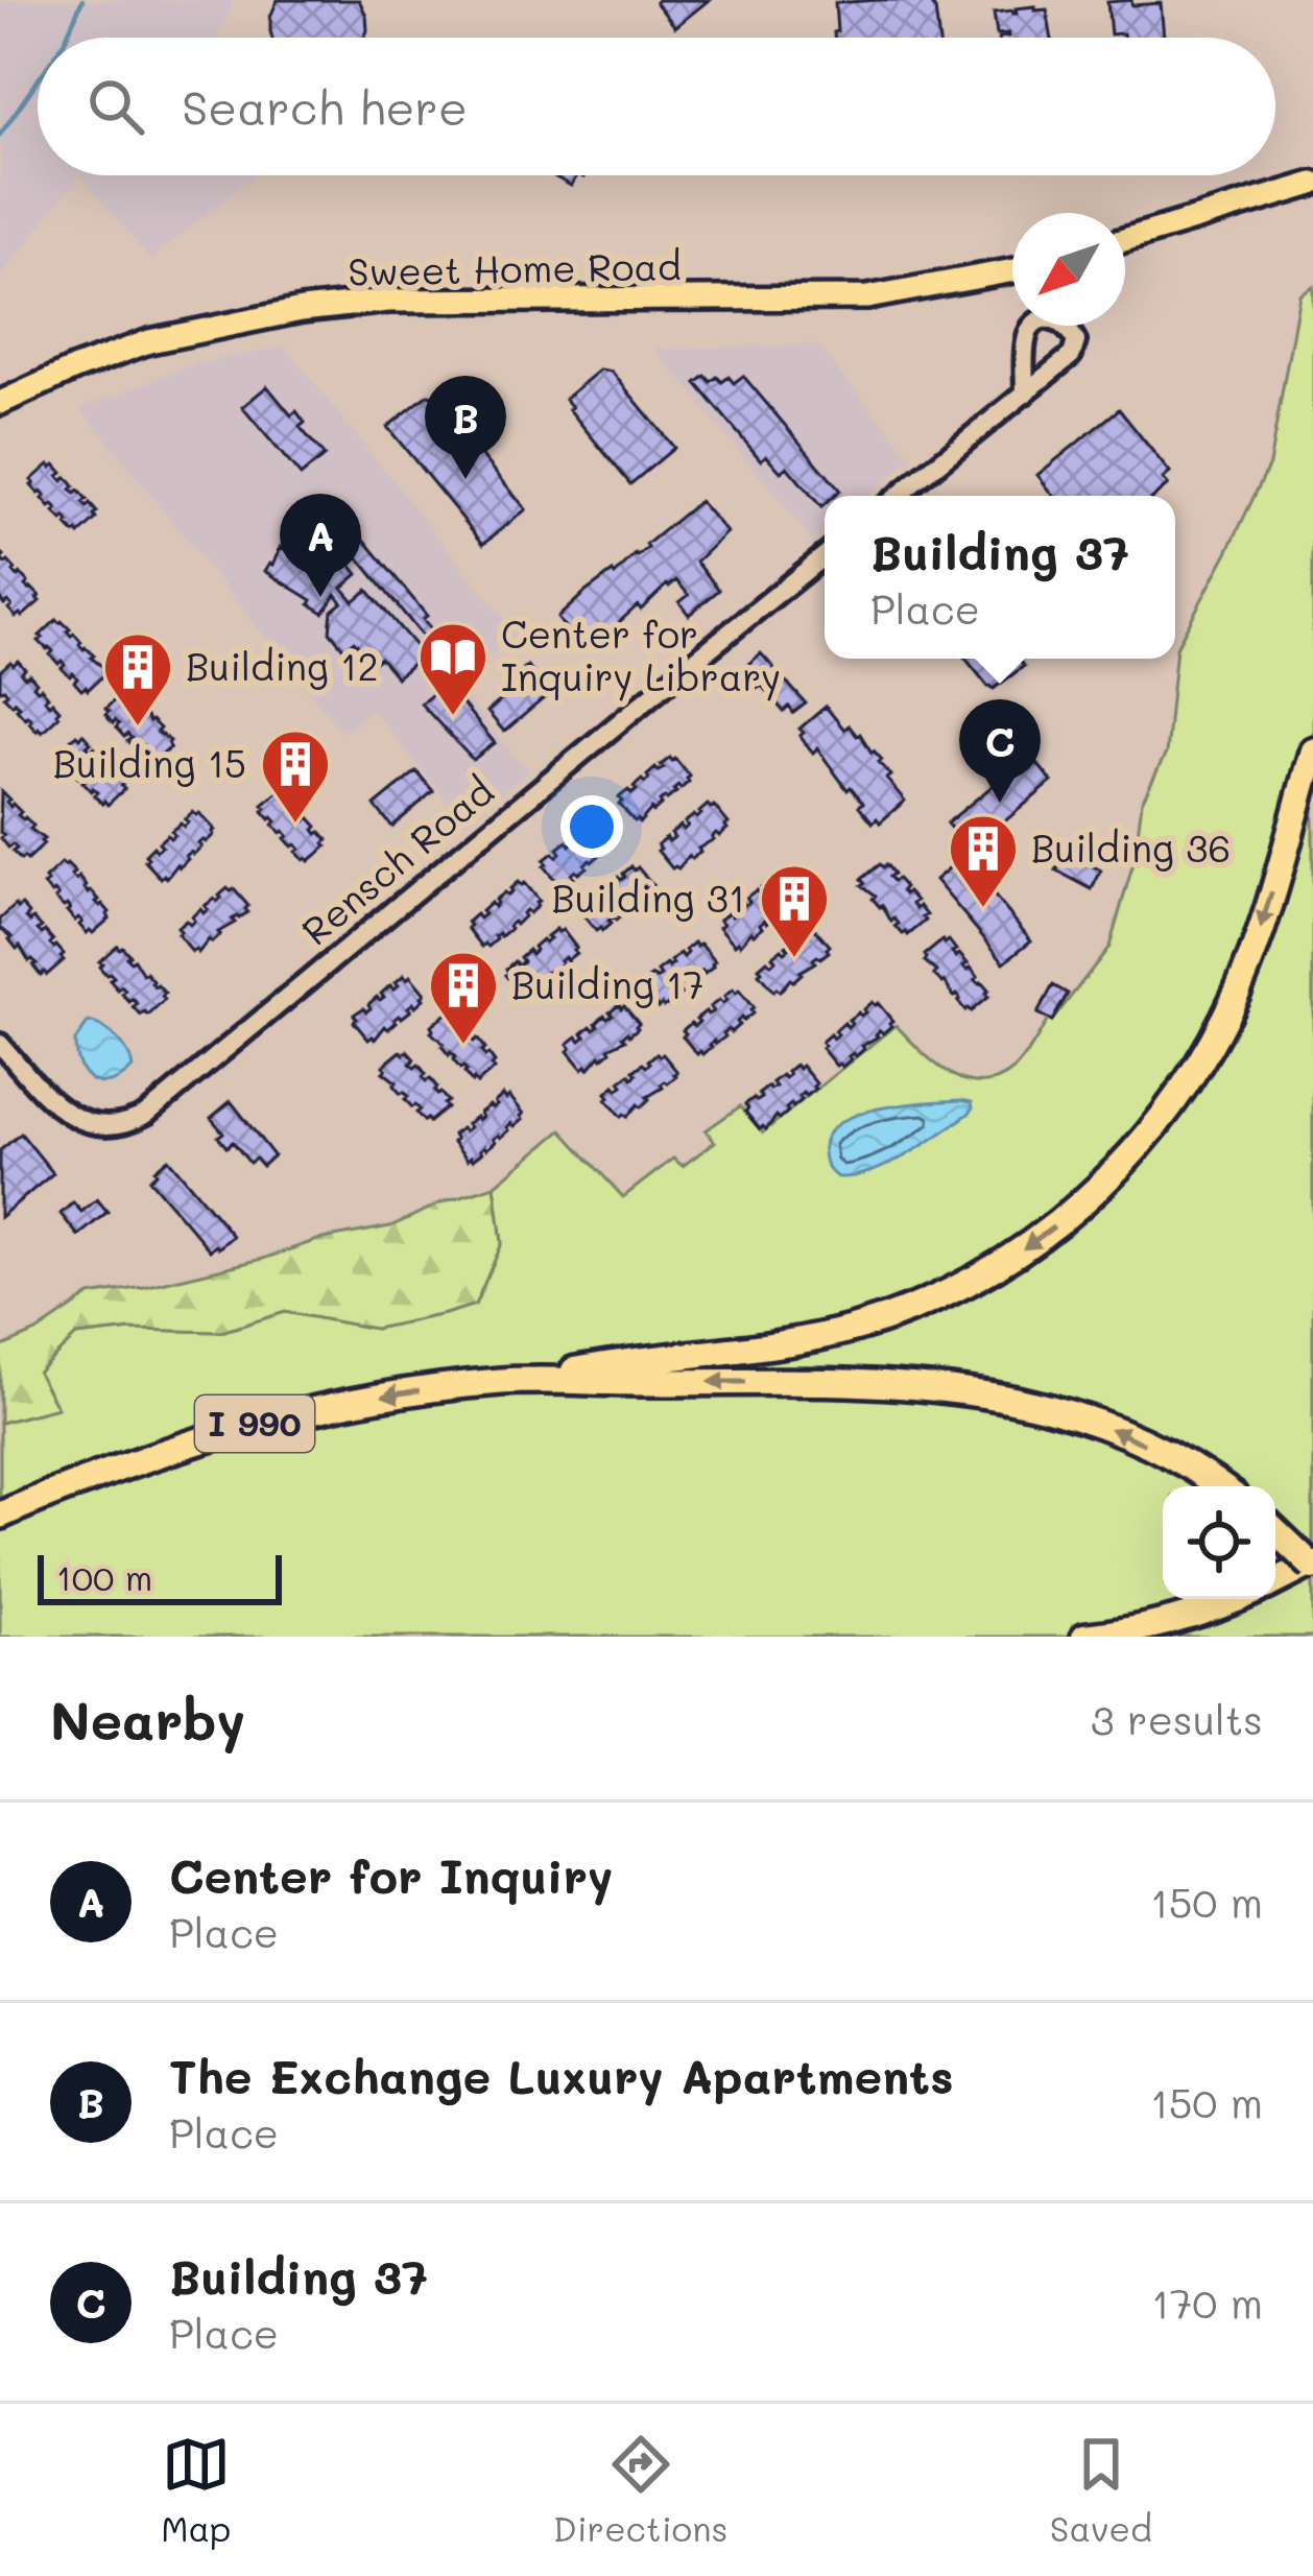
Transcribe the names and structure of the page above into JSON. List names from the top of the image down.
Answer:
{
  "streets": {
    "highway": ["I 990"],
    "main road": ["Sweet Home Road"],
    "street": ["Rensch Road"]
  },
  "places": {
    "library": ["Center for Inquiry Library"],
    "building": [
      "Building 12",
      "Building 15",
      "Building 36",
      "Building 31",
      "Building 17"
    ]
  },
  "scale_bar": "100 m",
  "north": "bottom left",
  "page": {
    "search": "Search here",
    "pins": ["B", "A", "C"],
    "popup": ["Building 37", "Place"],
    "scale": "100 m",
    "heading": ["Nearby", "3 results"],
    "list": [
      {
        "mark": "A",
        "name": "Center for Inquiry",
        "note": "Place",
        "value": "150 m"
      },
      {
        "mark": "B",
        "name": "The Exchange Luxury Apartments",
        "note": "Place",
        "value": "150 m"
      },
      {
        "mark": "C",
        "name": "Building 37",
        "note": "Place",
        "value": "170 m"
      }
    ],
    "nav": ["Map", "Directions", "Saved"]
  }
}
